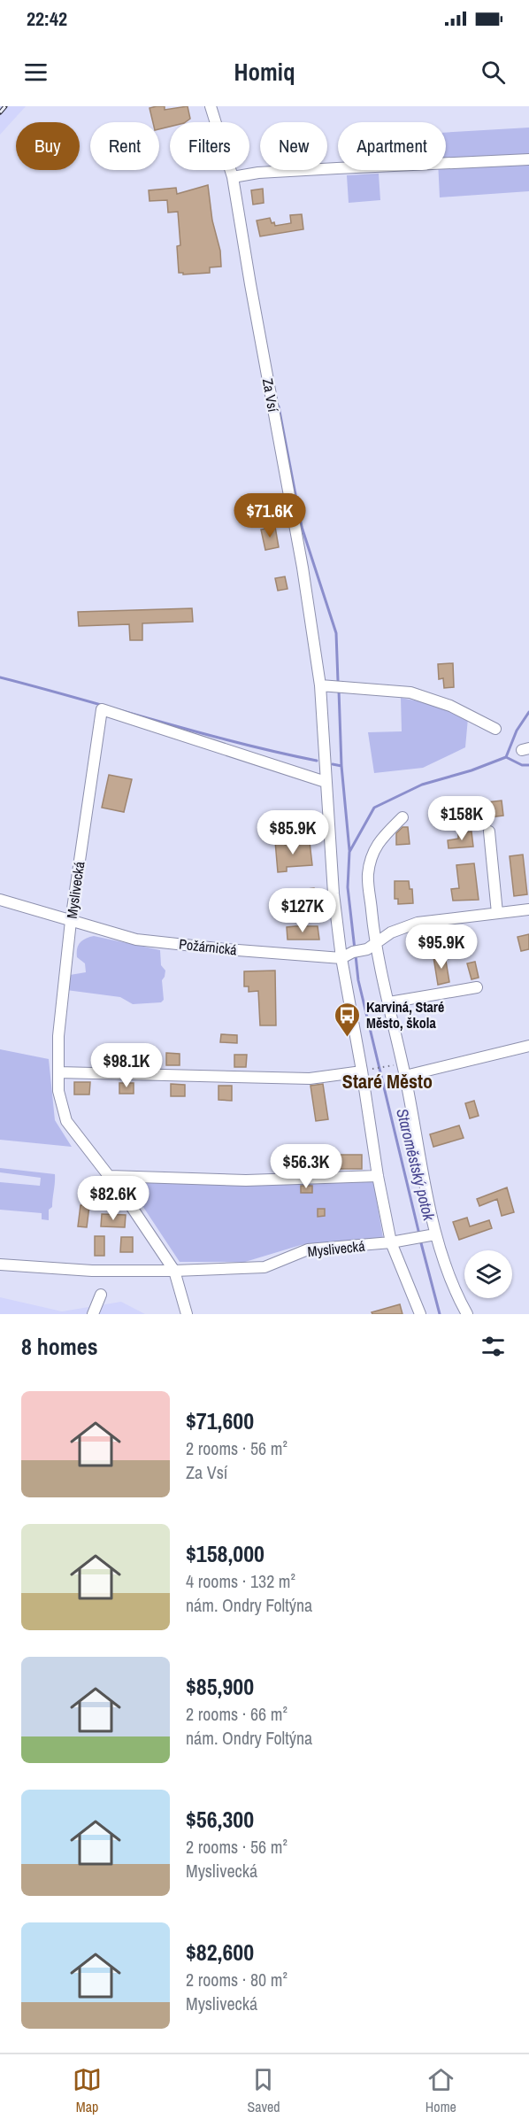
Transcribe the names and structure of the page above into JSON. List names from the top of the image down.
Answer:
{
  "streets": {
    "street": ["Za Vsí", "Myslivecká", "Požárnická"]
  },
  "crossings": [
    ["Za Vsí", "Myslivecká"],
    ["Za Vsí", "Požárnická"],
    ["Myslivecká", "Požárnická"]
  ],
  "districts": ["Staré Město"],
  "water": ["Staroměstský potok"],
  "places": {
    "bus stop": ["Karviná, Staré Město, škola"]
  },
  "page": {
    "status": "22:42",
    "header": "Homiq",
    "chip": [
      "Buy",
      "Rent",
      "Filters",
      "New",
      "Apartment"
    ],
    "price": [
      "$71.6K",
      "$158K",
      "$85.9K",
      "$127K",
      "$95.9K",
      "$98.1K",
      "$56.3K",
      "$82.6K"
    ],
    "heading": "8 homes",
    "list": [
      {
        "name": "$71,600",
        "note": "2 rooms · 56 m² · Za Vsí"
      },
      {
        "name": "$158,000",
        "note": "4 rooms · 132 m² · nám. Ondry Foltýna"
      },
      {
        "name": "$85,900",
        "note": "2 rooms · 66 m² · nám. Ondry Foltýna"
      },
      {
        "name": "$56,300",
        "note": "2 rooms · 56 m² · Myslivecká"
      },
      {
        "name": "$82,600",
        "note": "2 rooms · 80 m² · Myslivecká"
      }
    ],
    "tabs": ["Map", "Saved", "Home"]
  }
}
